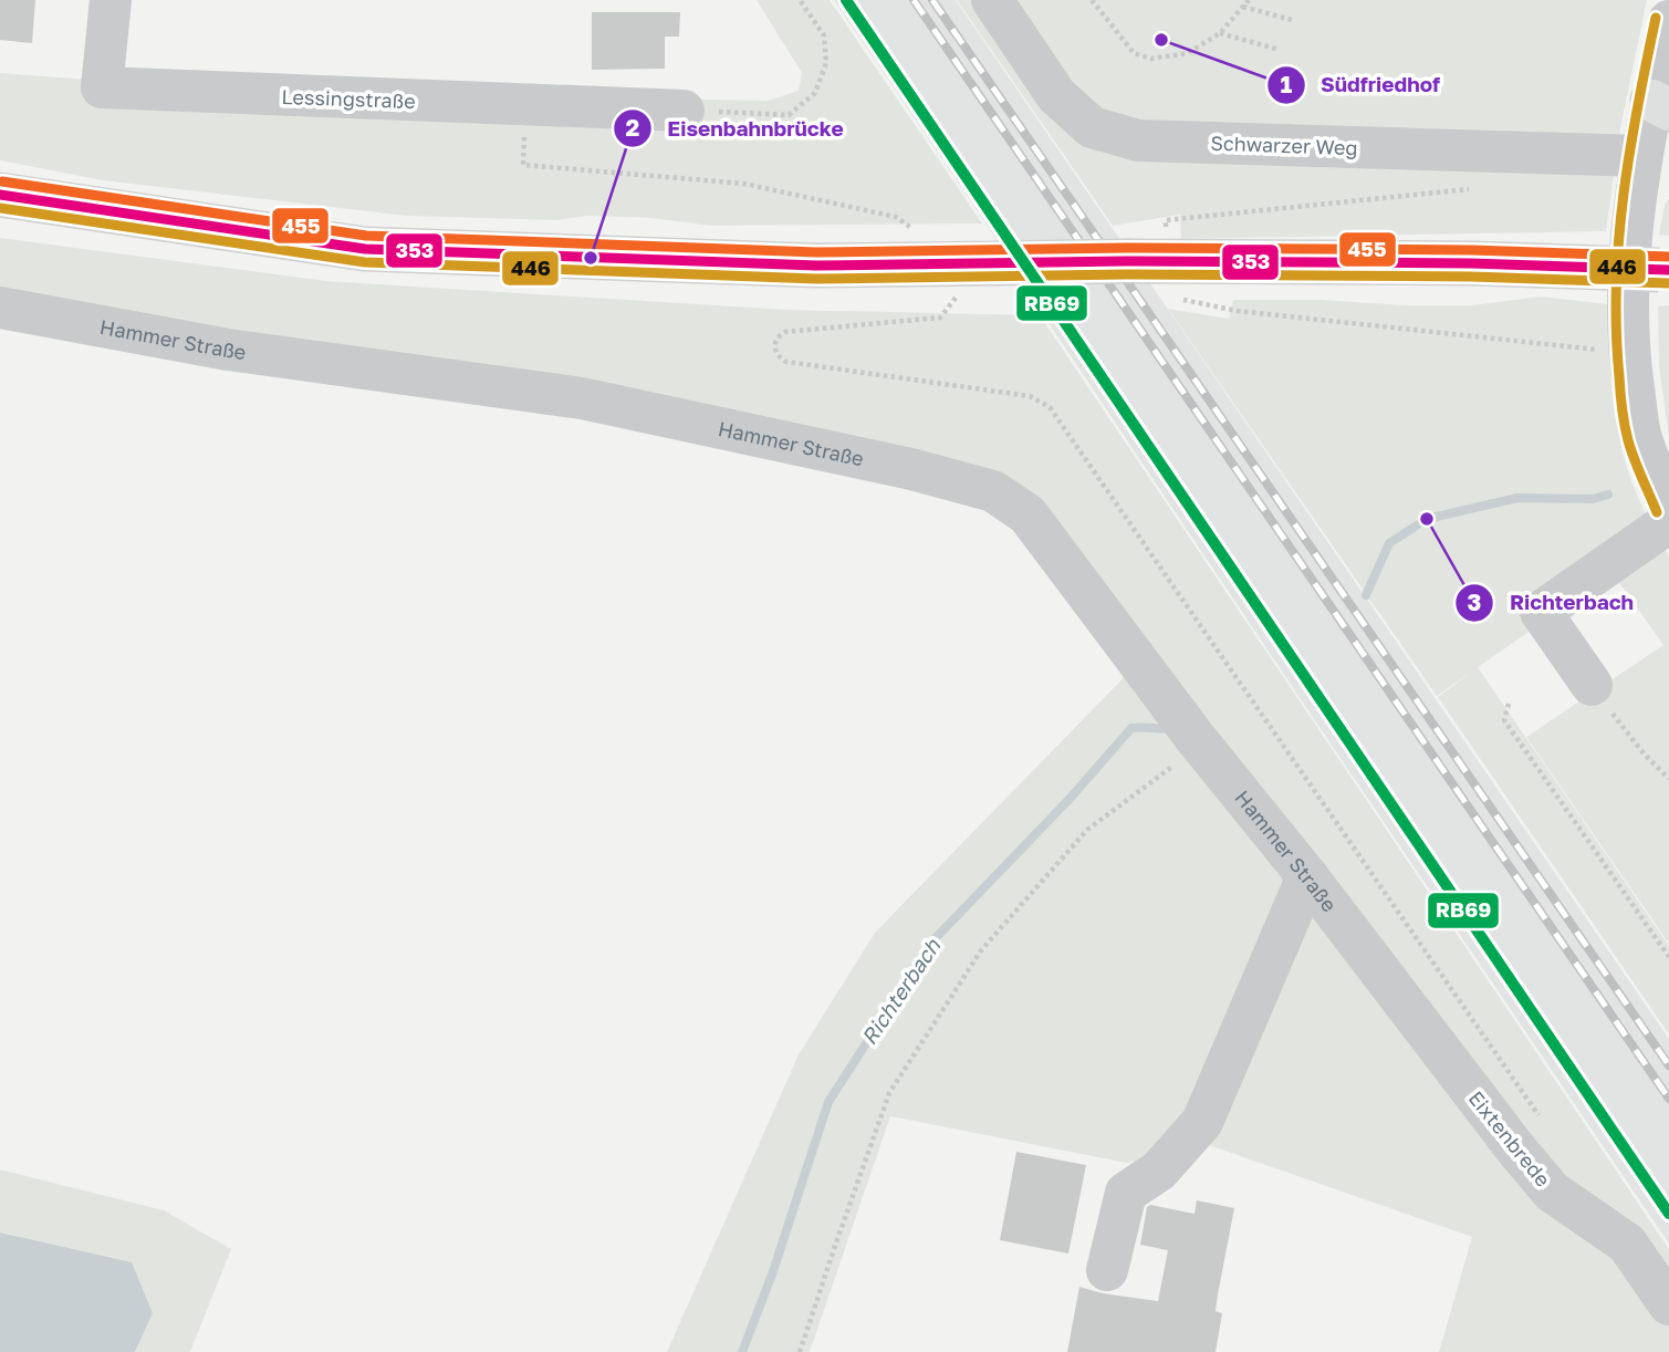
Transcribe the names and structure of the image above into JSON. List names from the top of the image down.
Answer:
{
  "streets": {
    "street": [
      "Lessingstraße",
      "Schwarzer Weg",
      "Hammer Straße",
      "Eixtenbrede"
    ]
  },
  "crossings": [
    ["Hammer Straße", "Eixtenbrede"]
  ],
  "water": ["Richterbach"],
  "places": ["Südfriedhof", "Eisenbahnbrücke", "Richterbach"],
  "lines": [
    "transit line RB69",
    "transit line 446",
    "transit line 455",
    "transit line 353"
  ]
}
